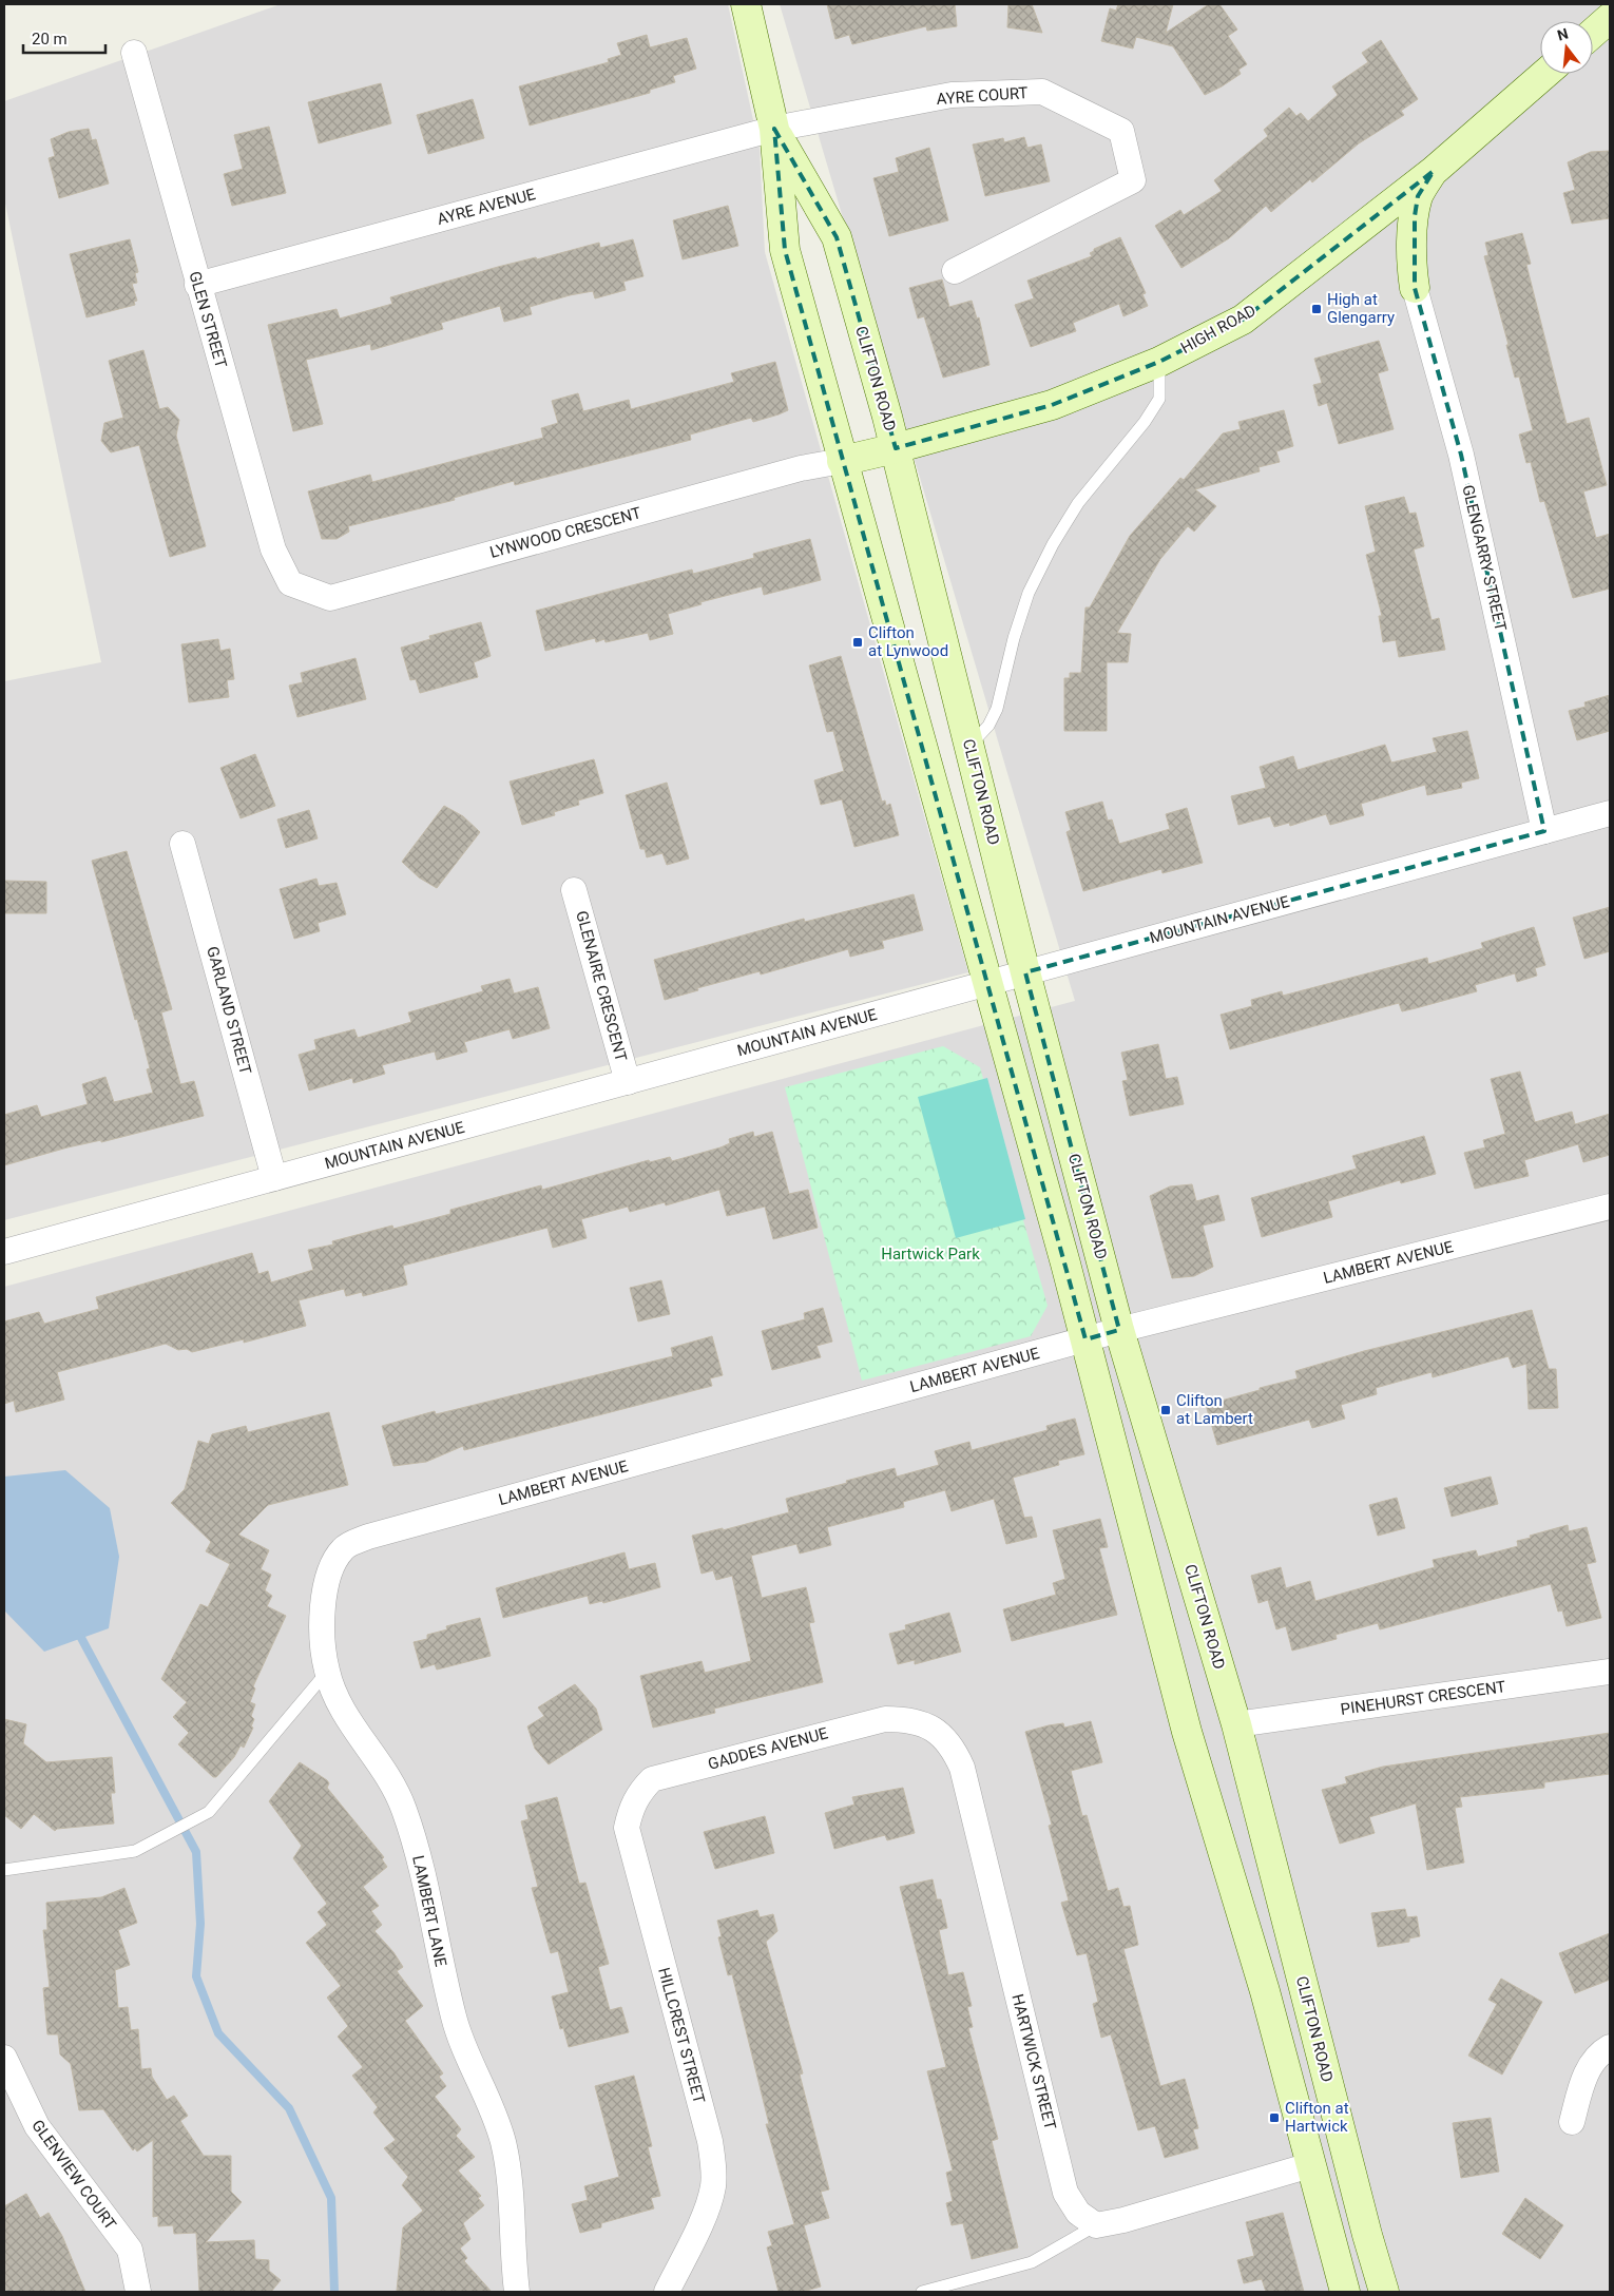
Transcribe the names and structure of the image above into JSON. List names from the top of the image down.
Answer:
{
  "streets": {
    "main road": ["HIGH ROAD", "CLIFTON ROAD"],
    "street": [
      "AYRE COURT",
      "AYRE AVENUE",
      "GLEN STREET",
      "LYNWOOD CRESCENT",
      "GLENGARRY STREET",
      "MOUNTAIN AVENUE",
      "GLENAIRE CRESCENT",
      "GARLAND STREET",
      "LAMBERT AVENUE",
      "PINEHURST CRESCENT",
      "GADDES AVENUE",
      "LAMBERT LANE",
      "HILLCREST STREET",
      "HARTWICK STREET",
      "GLENVIEW COURT"
    ]
  },
  "crossings": [
    ["AYRE COURT", "AYRE AVENUE"],
    ["AYRE COURT", "CLIFTON ROAD"],
    ["AYRE AVENUE", "GLEN STREET"],
    ["AYRE AVENUE", "CLIFTON ROAD"],
    ["GLEN STREET", "LYNWOOD CRESCENT"],
    ["HIGH ROAD", "CLIFTON ROAD"],
    ["HIGH ROAD", "LYNWOOD CRESCENT"],
    ["CLIFTON ROAD", "LYNWOOD CRESCENT"],
    ["CLIFTON ROAD", "MOUNTAIN AVENUE"],
    ["CLIFTON ROAD", "LAMBERT AVENUE"],
    ["CLIFTON ROAD", "PINEHURST CRESCENT"],
    ["GLENGARRY STREET", "MOUNTAIN AVENUE"],
    ["MOUNTAIN AVENUE", "GLENAIRE CRESCENT"],
    ["MOUNTAIN AVENUE", "GARLAND STREET"],
    ["LAMBERT AVENUE", "LAMBERT LANE"],
    ["GADDES AVENUE", "HILLCREST STREET"],
    ["GADDES AVENUE", "HARTWICK STREET"]
  ],
  "parks": ["Hartwick Park"],
  "places": {
    "transit": [
      "High at Glengarry",
      "Clifton at Lynwood",
      "Clifton at Lambert",
      "Clifton at Hartwick"
    ]
  },
  "scale_bar": "20 m",
  "north": "top"
}
